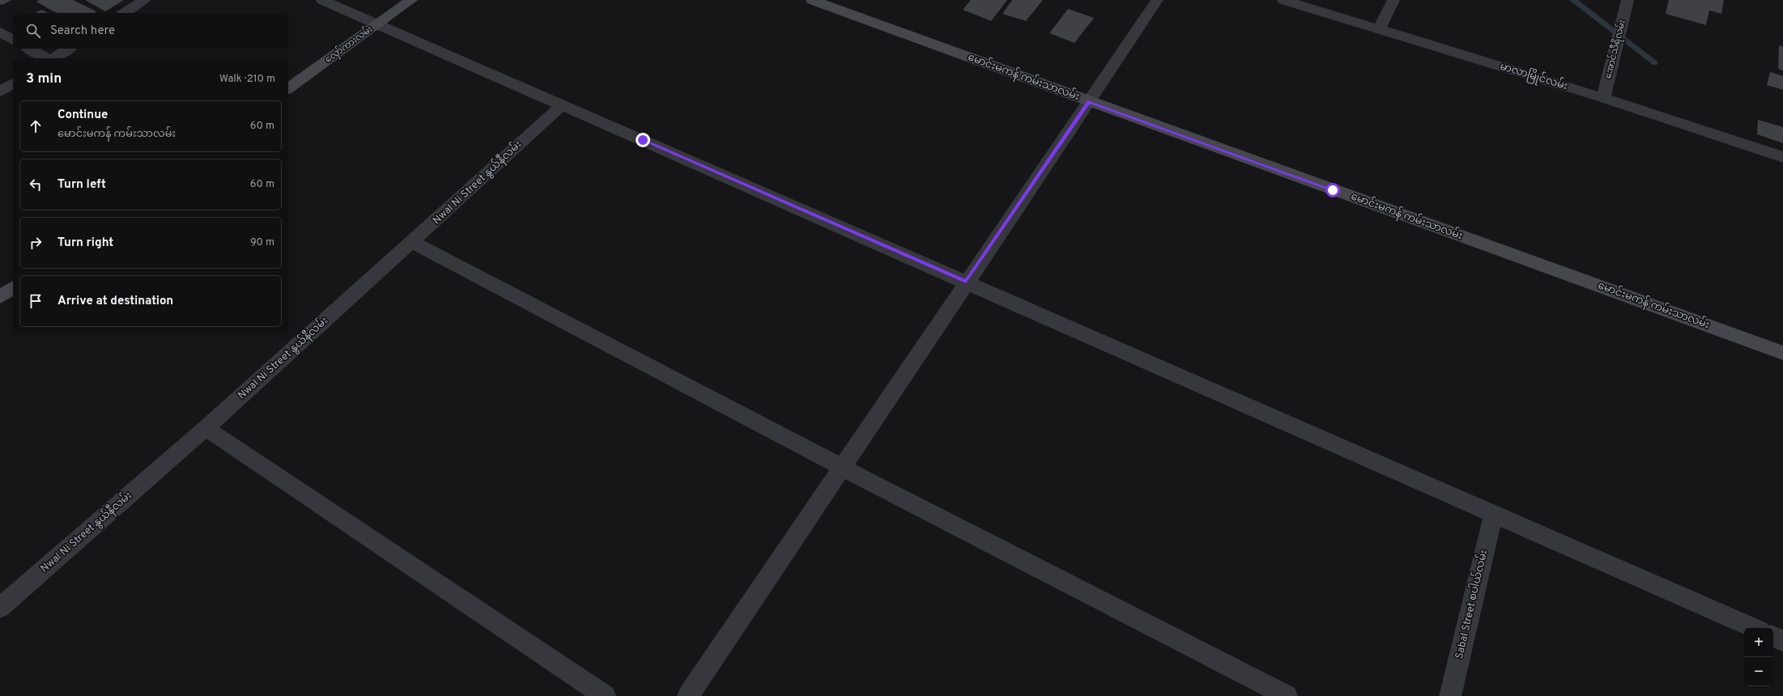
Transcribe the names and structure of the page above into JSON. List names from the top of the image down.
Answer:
{
  "streets": {
    "main road": ["လှော်ကားလမ်း", "မောင်းမကန် ကမ်းသာလမ်း"],
    "street": [
      "အောင်သီရိလမ်း",
      "မာလာမြိုင်လမ်း",
      "Nwal Ni Street နွယ်နီလမ်း",
      "Sabal Street စပါယ်လမ်း"
    ]
  },
  "crossings": [
    ["အောင်သီရိလမ်း", "မာလာမြိုင်လမ်း"]
  ],
  "page": {
    "search": "Search here",
    "heading": ["3 min", "Walk · 210 m"],
    "list": [
      ["Continue", "မောင်းမကန် ကမ်းသာလမ်း", "60 m"],
      ["Turn left", "60 m"],
      ["Turn right", "90 m"],
      "Arrive at destination"
    ],
    "map_buttons": ["+", "−"]
  }
}
